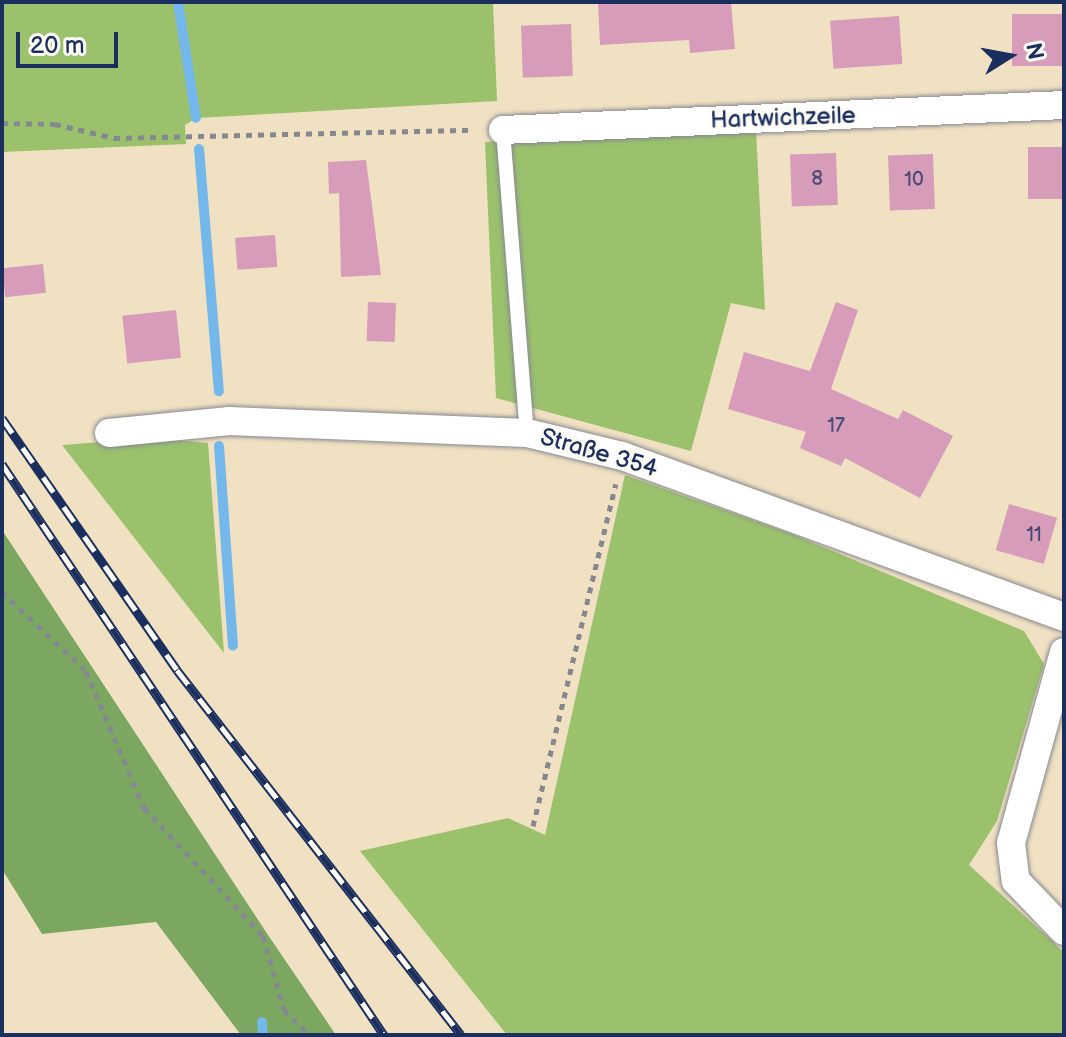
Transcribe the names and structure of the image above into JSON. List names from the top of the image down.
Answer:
{
  "streets": {
    "street": ["Hartwichzeile", "Straße 354"]
  },
  "house_numbers": [
    "8",
    "10",
    "17",
    "11"
  ],
  "scale_bar": "20 m",
  "north": "right"
}
